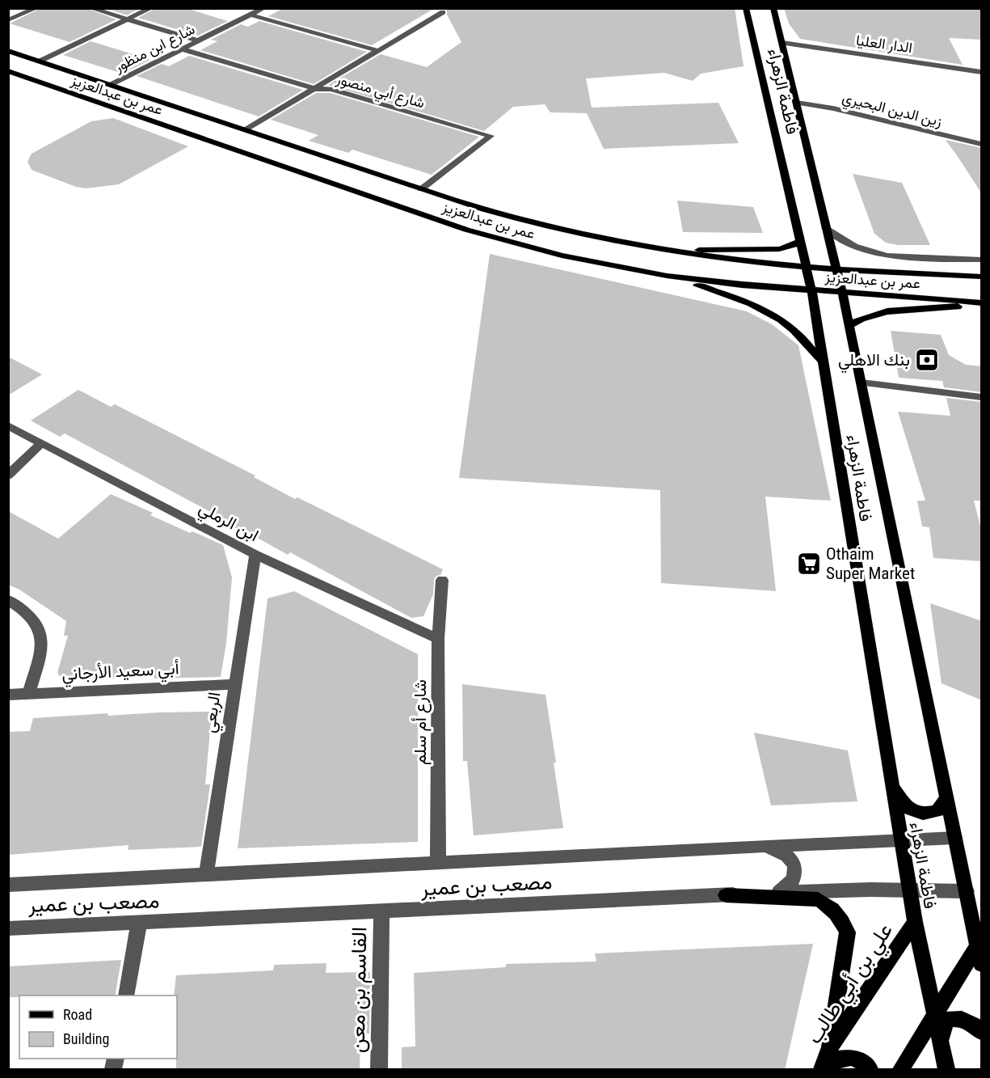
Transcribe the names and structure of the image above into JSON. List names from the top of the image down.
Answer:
{
  "streets": {
    "main road": ["فاطمة الزهراء", "عمر بن عبدالعزيز", "علي بن أبي طالب"],
    "street": [
      "الدار العليا",
      "شارع ابن منظور",
      "شارع أبي منصور",
      "زين الدين البحيري",
      "ابن الرملي",
      "أبي سعيد الأرجاني",
      "الربعي",
      "شارع أم سلم",
      "مصعب بن عمير",
      "القاسم بن معن"
    ]
  },
  "crossings": [
    ["شارع ابن منظور", "شارع أبي منصور"],
    ["شارع ابن منظور", "عمر بن عبدالعزيز"],
    ["شارع أبي منصور", "عمر بن عبدالعزيز"],
    ["فاطمة الزهراء", "عمر بن عبدالعزيز"],
    ["فاطمة الزهراء", "مصعب بن عمير"],
    ["فاطمة الزهراء", "علي بن أبي طالب"],
    ["ابن الرملي", "الربعي"],
    ["ابن الرملي", "شارع أم سلم"],
    ["أبي سعيد الأرجاني", "الربعي"],
    ["الربعي", "مصعب بن عمير"],
    ["شارع أم سلم", "مصعب بن عمير"],
    ["مصعب بن عمير", "القاسم بن معن"]
  ],
  "places": {
    "bank": ["بنك الاهلي"],
    "supermarket": ["Othaim Super Market"]
  },
  "legend": ["Road", "Building"]
}
